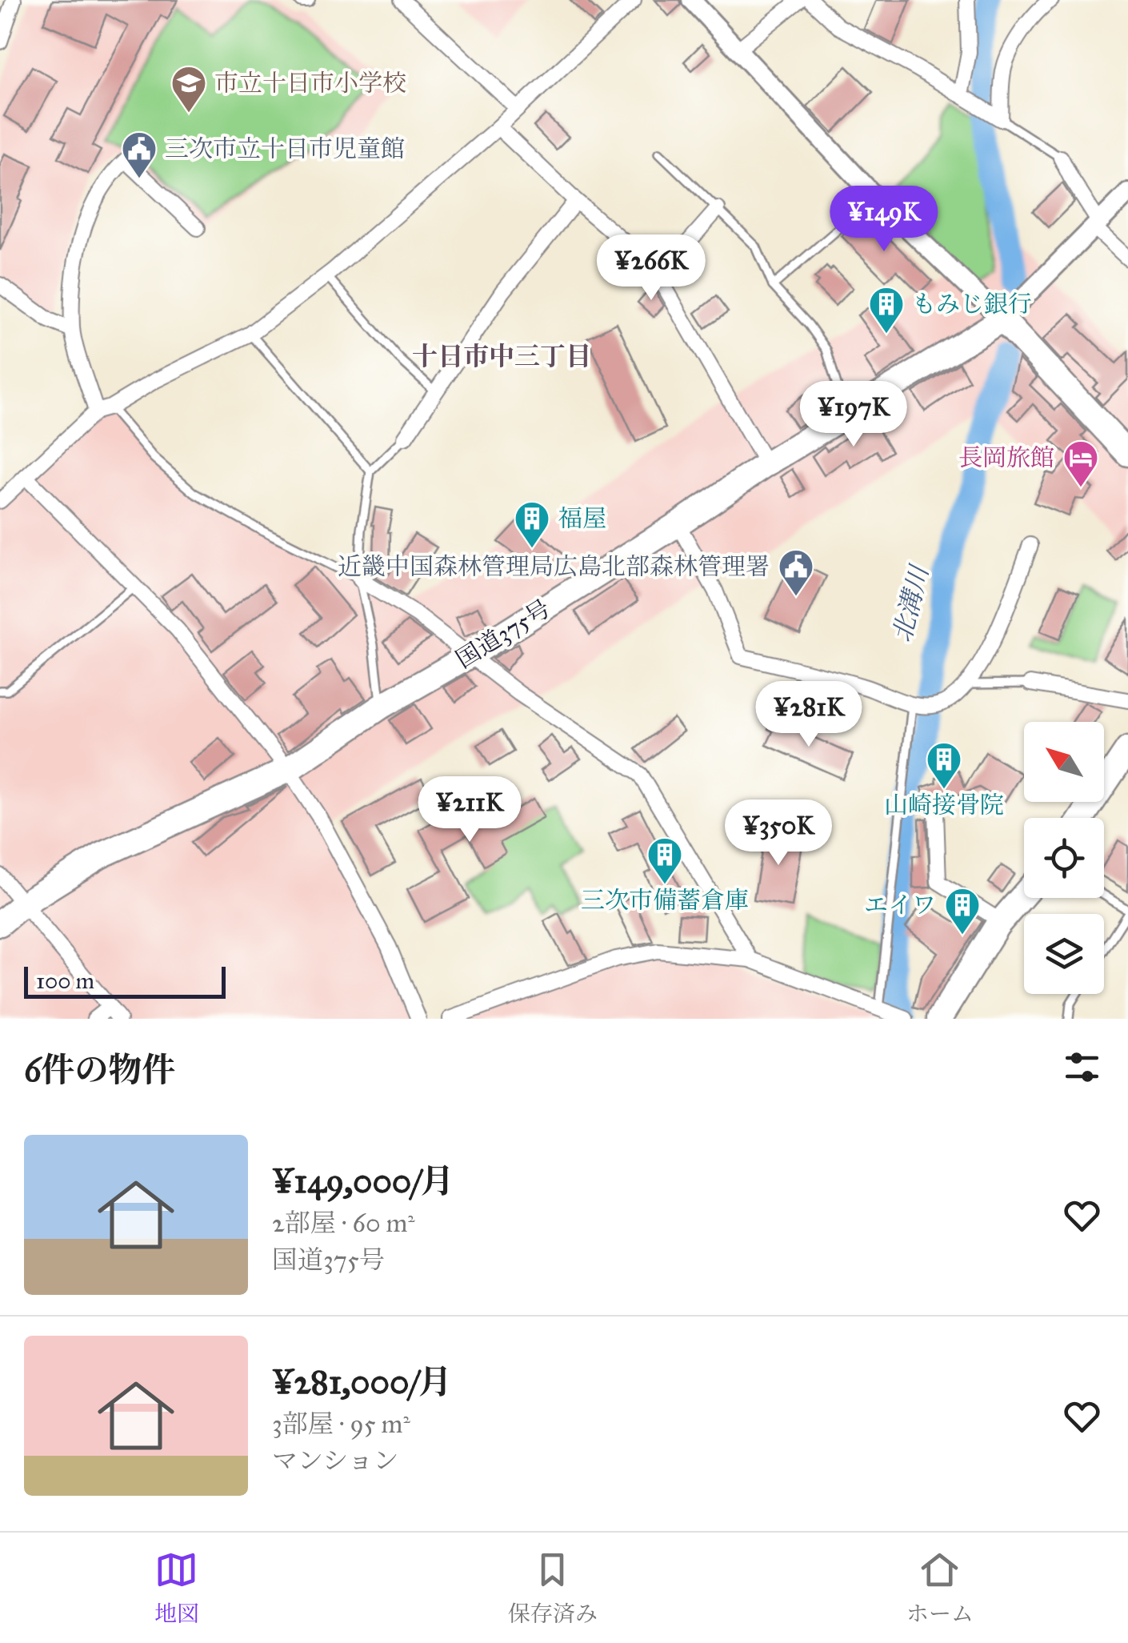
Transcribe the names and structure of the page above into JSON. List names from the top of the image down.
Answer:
{
  "streets": {
    "highway": ["国道375号"]
  },
  "districts": ["十日市中三丁目"],
  "water": ["北溝川"],
  "places": {
    "school or university": ["市立十日市小学校"],
    "public building": ["三次市立十日市児童館", "近畿中国森林管理局広島北部森林管理署"],
    "building": [
      "もみじ銀行",
      "福屋",
      "山崎接骨院",
      "三次市備蓄倉庫",
      "エイワ"
    ],
    "hotel": ["長岡旅館"]
  },
  "scale_bar": "100 m",
  "north": "top left",
  "page": {
    "price": [
      "¥149K",
      "¥266K",
      "¥197K",
      "¥281K",
      "¥211K",
      "¥350K"
    ],
    "scale": "100 m",
    "heading": "6件の物件",
    "list": [
      {
        "name": "¥149,000/月",
        "note": "2部屋 · 60 m² · 国道375号"
      },
      {
        "name": "¥281,000/月",
        "note": "3部屋 · 95 m² · マンション"
      }
    ],
    "tabs": ["地図", "保存済み", "ホーム"]
  }
}
